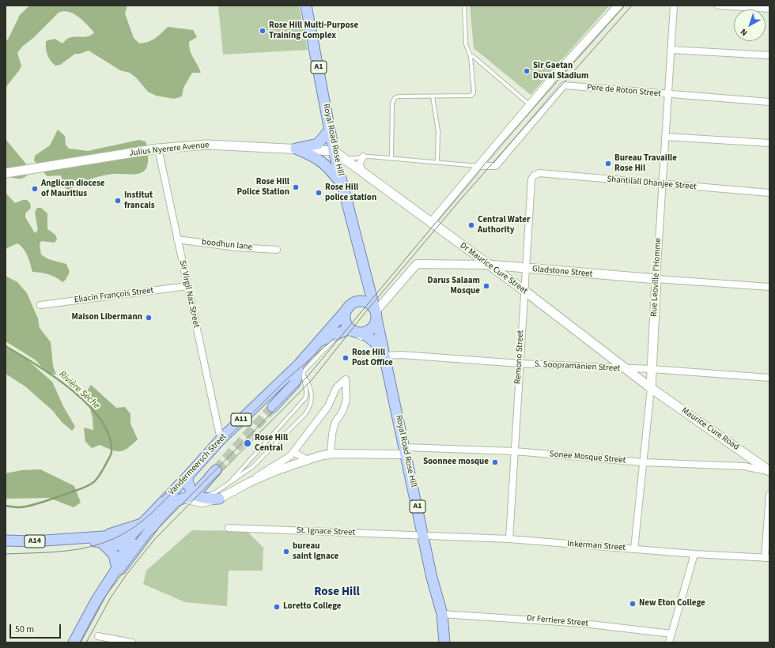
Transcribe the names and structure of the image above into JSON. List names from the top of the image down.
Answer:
{
  "streets": {
    "main road": [
      "A1",
      "Royal Road Rose Hill",
      "Julius Nyerere Avenue",
      "Dr Maurice Cure Street",
      "Gladstone Street",
      "Rue Leoville l'Homme",
      "A11",
      "Maurice Cure Road",
      "Vandermeersch Street",
      "A14"
    ],
    "street": [
      "Pere de Roton Street",
      "Shantilall Dhanjee Street",
      "boodhun lane",
      "Sir Virgil Naz Street",
      "Eliacin François Street",
      "Remono Street",
      "S. Soopramanien Street",
      "Sonee Mosque Street",
      "St. Ignace Street",
      "Inkerman Street",
      "Dr Ferriere Street"
    ]
  },
  "crossings": [
    ["A1", "Royal Road Rose Hill"],
    ["A1", "Gladstone Street"],
    ["A1", "A11"],
    ["Pere de Roton Street", "Rue Leoville l'Homme"],
    ["Royal Road Rose Hill", "Julius Nyerere Avenue"],
    ["Royal Road Rose Hill", "Dr Maurice Cure Street"],
    ["Royal Road Rose Hill", "Gladstone Street"],
    ["Royal Road Rose Hill", "S. Soopramanien Street"],
    ["Royal Road Rose Hill", "A11"],
    ["Royal Road Rose Hill", "Sonee Mosque Street"],
    ["Royal Road Rose Hill", "St. Ignace Street"],
    ["Royal Road Rose Hill", "Inkerman Street"],
    ["Royal Road Rose Hill", "Dr Ferriere Street"],
    ["Julius Nyerere Avenue", "Dr Maurice Cure Street"],
    ["Julius Nyerere Avenue", "Sir Virgil Naz Street"],
    ["Shantilall Dhanjee Street", "Rue Leoville l'Homme"],
    ["Shantilall Dhanjee Street", "Remono Street"],
    ["boodhun lane", "Sir Virgil Naz Street"],
    ["Dr Maurice Cure Street", "Gladstone Street"],
    ["Dr Maurice Cure Street", "Rue Leoville l'Homme"],
    ["Dr Maurice Cure Street", "Remono Street"],
    ["Dr Maurice Cure Street", "S. Soopramanien Street"],
    ["Dr Maurice Cure Street", "Maurice Cure Road"],
    ["Gladstone Street", "Rue Leoville l'Homme"],
    ["Gladstone Street", "Remono Street"],
    ["Gladstone Street", "A11"],
    ["Rue Leoville l'Homme", "S. Soopramanien Street"],
    ["Rue Leoville l'Homme", "Maurice Cure Road"],
    ["Rue Leoville l'Homme", "Sonee Mosque Street"],
    ["Rue Leoville l'Homme", "Inkerman Street"],
    ["Sir Virgil Naz Street", "Eliacin François Street"],
    ["Sir Virgil Naz Street", "Vandermeersch Street"],
    ["Remono Street", "S. Soopramanien Street"],
    ["Remono Street", "Sonee Mosque Street"],
    ["Remono Street", "Inkerman Street"],
    ["A11", "Vandermeersch Street"],
    ["Maurice Cure Road", "Sonee Mosque Street"],
    ["Vandermeersch Street", "A14"],
    ["St. Ignace Street", "Inkerman Street"]
  ],
  "districts": ["Rose Hill"],
  "water": ["Rivière Sèche"],
  "places": [
    "Rose Hill Multi-Purpose Training Complex",
    "Sir Gaetan Duval Stadium",
    "Bureau Travaille Rose Hil",
    "Rose Hill Police Station",
    "Anglican diocese of Mauritius",
    "Rose Hill police station",
    "Institut francais",
    "Central Water Authority",
    "Darus Salaam Mosque",
    "Maison Libermann",
    "Rose Hill Post Office",
    "Rose Hill Central",
    "Soonnee mosque",
    "bureau saint Ignace",
    "New Eton College",
    "Loretto College"
  ],
  "scale_bar": "50 m",
  "north": "bottom left"
}
